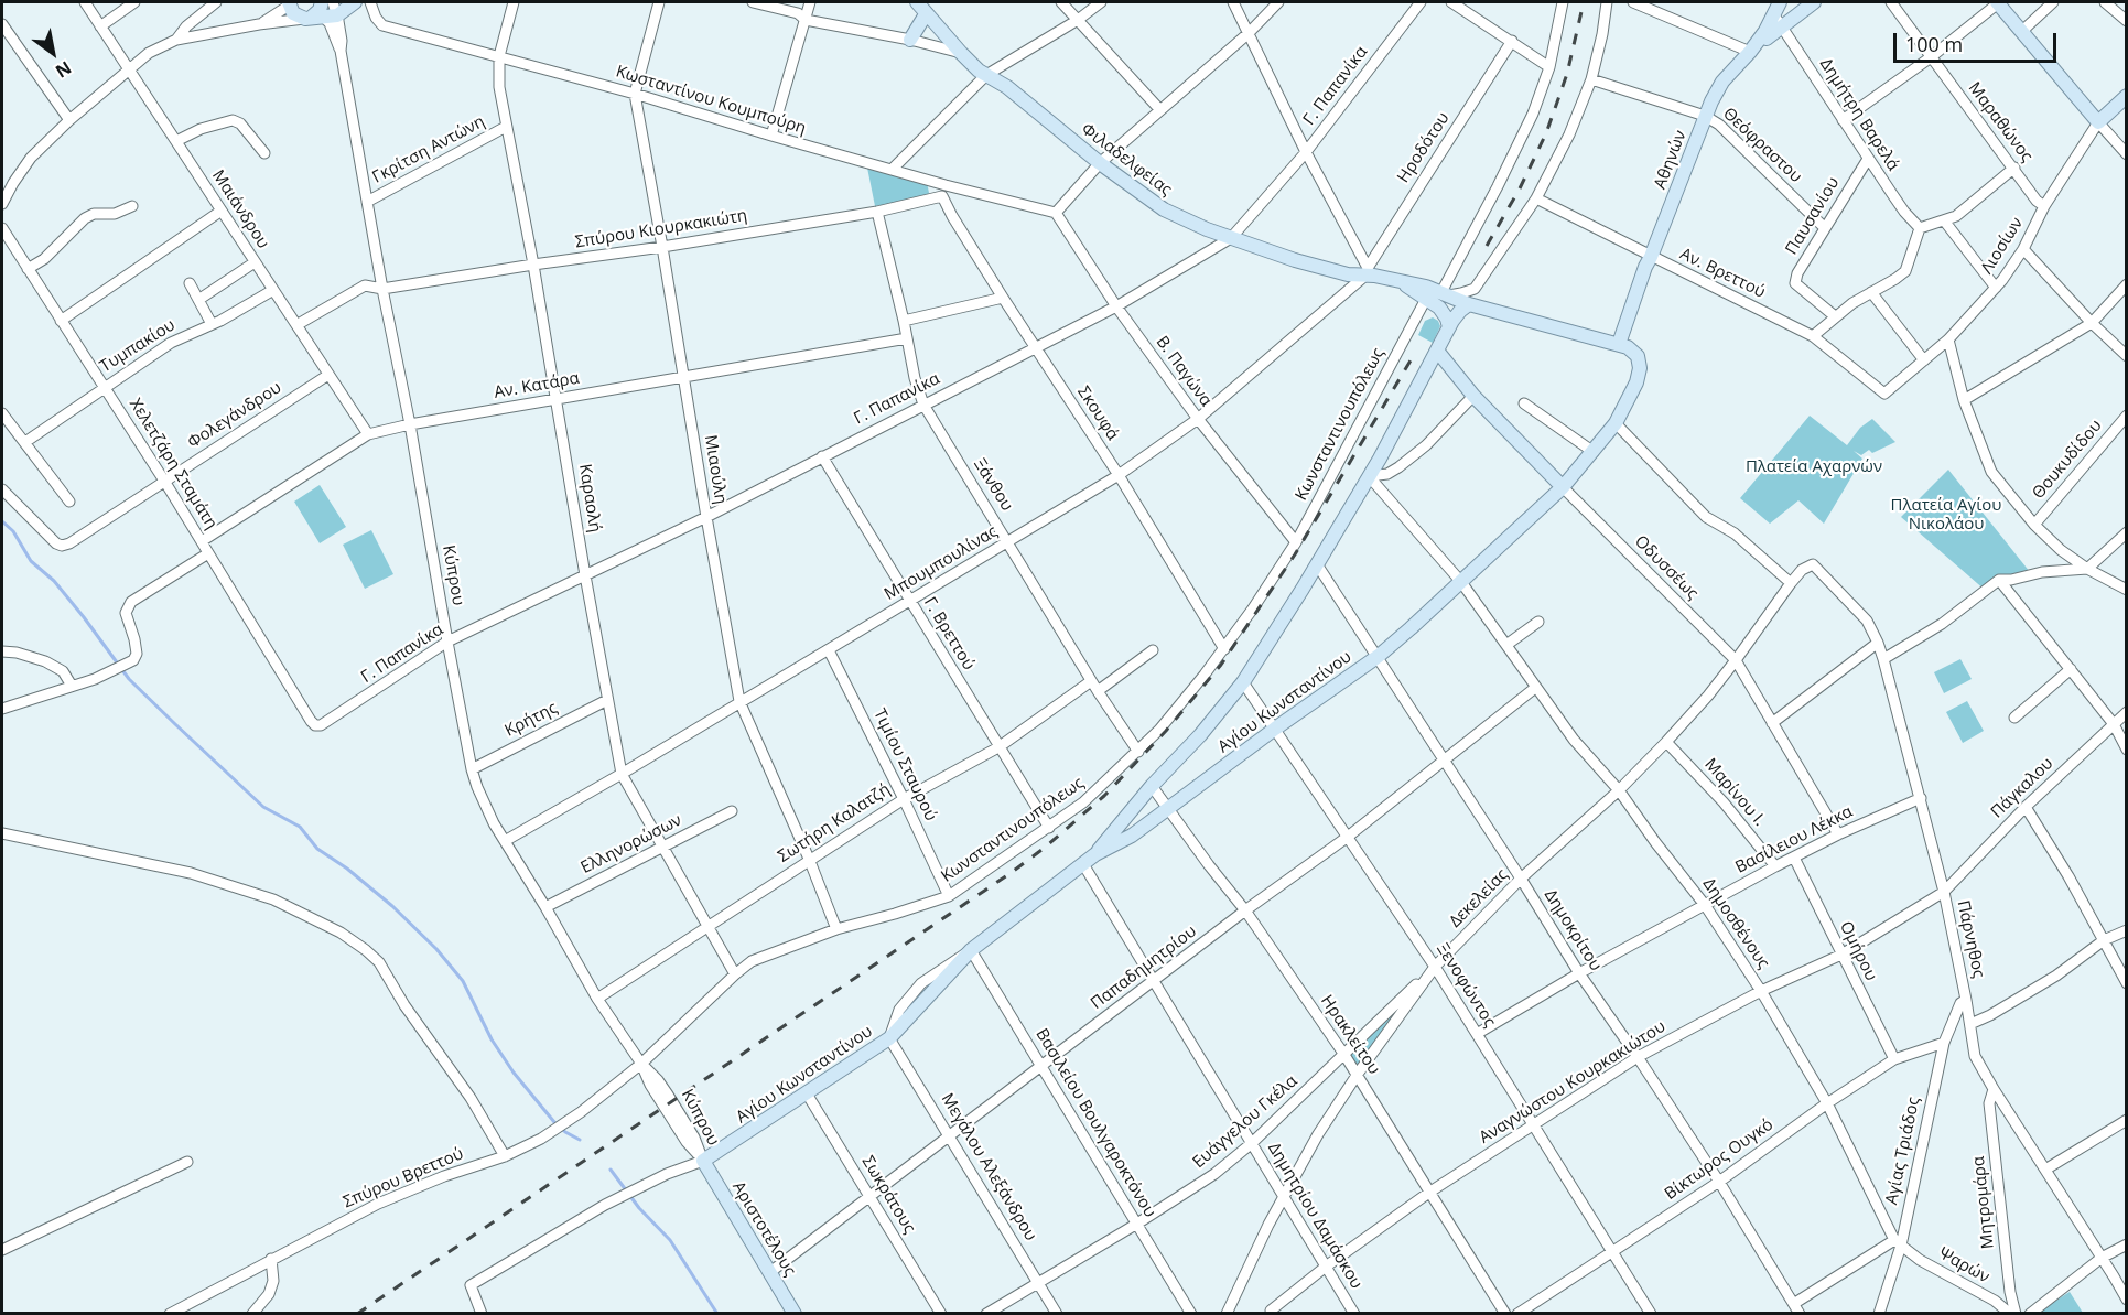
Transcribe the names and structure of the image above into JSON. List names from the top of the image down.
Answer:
{
  "streets": {
    "main road": [
      "Φιλαδελφείας",
      "Αθηνών",
      "Λιοσίων",
      "Οδυσσέως",
      "Αγίου Κωνσταντίνου",
      "Αριστοτέλους"
    ],
    "street": [
      "Γ. Παπανίκα",
      "Κωσταντίνου Κουμπούρη",
      "Δημήτρη Βαρελά",
      "Μαραθώνος",
      "Θεόφραστου",
      "Ηροδότου",
      "Γκρίτση Αντώνη",
      "Μαιάνδρου",
      "Παυσανίου",
      "Σπύρου Κιουρκακιώτη",
      "Αν. Βρεττού",
      "Τυμπακίου",
      "Β. Παγώνα",
      "Αν. Κατάρα",
      "Σκουφά",
      "Φολεγάνδρου",
      "Κωνσταντινουπόλεως",
      "Θουκυδίδου",
      "Χελετζάρη Σταμάτη",
      "Μιαούλη",
      "Ξάνθου",
      "Καραολή",
      "Μπουμπουλίνας",
      "Κύπρου",
      "Γ. Βρεττού",
      "Κρήτης",
      "Τιμίου Σταυρού",
      "Πάγκαλου",
      "Μαρίνου Ι.",
      "Σωτήρη Καλατζή",
      "Βασίλειου Λέκκα",
      "Ελληνορώσων",
      "Δεκελείας",
      "Δημοσθένους",
      "Δημοκρίτου",
      "Πάρνηθος",
      "Ομήρου",
      "Παπαδημητρίου",
      "Ξενοφώντος",
      "Ηρακλείτου",
      "Αναγνώστου Κουρκακιώτου",
      "Ευάγγελου Γκέλα",
      "Βασιλείου Βουλγαροκτόνου",
      "Αγίας Τριάδος",
      "Βίκτωρος Ουγκό",
      "Μεγάλου Αλεξάνδρου",
      "Σπύρου Βρεττού",
      "Σωκράτους",
      "Μητρομάρα",
      "Δημητρίου Δαμάσκου",
      "Ψαρών"
    ]
  },
  "crossings": [
    ["Γ. Παπανίκα", "Φιλαδελφείας"],
    ["Γ. Παπανίκα", "Β. Παγώνα"],
    ["Γ. Παπανίκα", "Σκουφά"],
    ["Γ. Παπανίκα", "Χελετζάρη Σταμάτη"],
    ["Γ. Παπανίκα", "Μιαούλη"],
    ["Γ. Παπανίκα", "Ξάνθου"],
    ["Γ. Παπανίκα", "Καραολή"],
    ["Γ. Παπανίκα", "Κύπρου"],
    ["Γ. Παπανίκα", "Γ. Βρεττού"],
    ["Κωσταντίνου Κουμπούρη", "Β. Παγώνα"],
    ["Κωσταντίνου Κουμπούρη", "Μιαούλη"],
    ["Κωσταντίνου Κουμπούρη", "Καραολή"],
    ["Δημήτρη Βαρελά", "Αθηνών"],
    ["Δημήτρη Βαρελά", "Παυσανίου"],
    ["Μαραθώνος", "Λιοσίων"],
    ["Θεόφραστου", "Αθηνών"],
    ["Θεόφραστου", "Παυσανίου"],
    ["Ηροδότου", "Φιλαδελφείας"],
    ["Ηροδότου", "Μπουμπουλίνας"],
    ["Γκρίτση Αντώνη", "Καραολή"],
    ["Γκρίτση Αντώνη", "Κύπρου"],
    ["Φιλαδελφείας", "Αθηνών"],
    ["Φιλαδελφείας", "Κωνσταντινουπόλεως"],
    ["Φιλαδελφείας", "Μπουμπουλίνας"],
    ["Φιλαδελφείας", "Αγίου Κωνσταντίνου"],
    ["Αθηνών", "Αν. Βρεττού"],
    ["Αθηνών", "Αγίου Κωνσταντίνου"],
    ["Μαιάνδρου", "Σπύρου Κιουρκακιώτη"],
    ["Μαιάνδρου", "Τυμπακίου"],
    ["Μαιάνδρου", "Αν. Κατάρα"],
    ["Μαιάνδρου", "Φολεγάνδρου"],
    ["Σπύρου Κιουρκακιώτη", "Σκουφά"],
    ["Σπύρου Κιουρκακιώτη", "Μιαούλη"],
    ["Σπύρου Κιουρκακιώτη", "Ξάνθου"],
    ["Σπύρου Κιουρκακιώτη", "Καραολή"],
    ["Σπύρου Κιουρκακιώτη", "Κύπρου"],
    ["Λιοσίων", "Αν. Βρεττού"],
    ["Τυμπακίου", "Χελετζάρη Σταμάτη"],
    ["Β. Παγώνα", "Κωνσταντινουπόλεως"],
    ["Β. Παγώνα", "Μπουμπουλίνας"],
    ["Αν. Κατάρα", "Χελετζάρη Σταμάτη"],
    ["Αν. Κατάρα", "Μιαούλη"],
    ["Αν. Κατάρα", "Ξάνθου"],
    ["Αν. Κατάρα", "Καραολή"],
    ["Αν. Κατάρα", "Κύπρου"],
    ["Σκουφά", "Κωνσταντινουπόλεως"],
    ["Σκουφά", "Μπουμπουλίνας"],
    ["Φολεγάνδρου", "Χελετζάρη Σταμάτη"],
    ["Κωνσταντινουπόλεως", "Μιαούλη"],
    ["Κωνσταντινουπόλεως", "Ξάνθου"],
    ["Κωνσταντινουπόλεως", "Καραολή"],
    ["Κωνσταντινουπόλεως", "Κύπρου"],
    ["Κωνσταντινουπόλεως", "Γ. Βρεττού"],
    ["Κωνσταντινουπόλεως", "Τιμίου Σταυρού"],
    ["Κωνσταντινουπόλεως", "Σπύρου Βρεττού"],
    ["Μιαούλη", "Μπουμπουλίνας"],
    ["Μιαούλη", "Σωτήρη Καλατζή"],
    ["Ξάνθου", "Μπουμπουλίνας"],
    ["Ξάνθου", "Σωτήρη Καλατζή"],
    ["Καραολή", "Μπουμπουλίνας"],
    ["Καραολή", "Κρήτης"],
    ["Καραολή", "Σωτήρη Καλατζή"],
    ["Καραολή", "Ελληνορώσων"],
    ["Μπουμπουλίνας", "Κύπρου"],
    ["Μπουμπουλίνας", "Γ. Βρεττού"],
    ["Μπουμπουλίνας", "Τιμίου Σταυρού"],
    ["Οδυσσέως", "Αγίου Κωνσταντίνου"],
    ["Οδυσσέως", "Βασίλειου Λέκκα"],
    ["Οδυσσέως", "Δεκελείας"],
    ["Κύπρου", "Αγίου Κωνσταντίνου"],
    ["Κύπρου", "Κρήτης"],
    ["Κύπρου", "Σωτήρη Καλατζή"],
    ["Κύπρου", "Ελληνορώσων"],
    ["Κύπρου", "Σπύρου Βρεττού"],
    ["Κύπρου", "Αριστοτέλους"],
    ["Γ. Βρεττού", "Σωτήρη Καλατζή"],
    ["Αγίου Κωνσταντίνου", "Δημοσθένους"],
    ["Αγίου Κωνσταντίνου", "Δημοκρίτου"],
    ["Αγίου Κωνσταντίνου", "Ξενοφώντος"],
    ["Αγίου Κωνσταντίνου", "Ηρακλείτου"],
    ["Αγίου Κωνσταντίνου", "Βασιλείου Βουλγαροκτόνου"],
    ["Αγίου Κωνσταντίνου", "Μεγάλου Αλεξάνδρου"],
    ["Αγίου Κωνσταντίνου", "Σωκράτους"],
    ["Αγίου Κωνσταντίνου", "Δημητρίου Δαμάσκου"],
    ["Αγίου Κωνσταντίνου", "Αριστοτέλους"],
    ["Τιμίου Σταυρού", "Σωτήρη Καλατζή"],
    ["Πάγκαλου", "Πάρνηθος"],
    ["Πάγκαλου", "Αναγνώστου Κουρκακιώτου"],
    ["Μαρίνου Ι.", "Βασίλειου Λέκκα"],
    ["Μαρίνου Ι.", "Δεκελείας"],
    ["Βασίλειου Λέκκα", "Δημοσθένους"],
    ["Βασίλειου Λέκκα", "Δημοκρίτου"],
    ["Βασίλειου Λέκκα", "Πάρνηθος"],
    ["Βασίλειου Λέκκα", "Ομήρου"],
    ["Βασίλειου Λέκκα", "Ξενοφώντος"],
    ["Δεκελείας", "Δημοσθένους"],
    ["Δεκελείας", "Δημοκρίτου"],
    ["Δεκελείας", "Πάρνηθος"],
    ["Δεκελείας", "Ξενοφώντος"],
    ["Δεκελείας", "Ηρακλείτου"],
    ["Δεκελείας", "Ευάγγελου Γκέλα"],
    ["Δεκελείας", "Δημητρίου Δαμάσκου"],
    ["Δημοσθένους", "Παπαδημητρίου"],
    ["Δημοσθένους", "Αναγνώστου Κουρκακιώτου"],
    ["Δημοσθένους", "Αγίας Τριάδος"],
    ["Δημοσθένους", "Βίκτωρος Ουγκό"],
    ["Δημοσθένους", "Ψαρών"],
    ["Δημοκρίτου", "Παπαδημητρίου"],
    ["Δημοκρίτου", "Αναγνώστου Κουρκακιώτου"],
    ["Δημοκρίτου", "Βίκτωρος Ουγκό"],
    ["Πάρνηθος", "Αναγνώστου Κουρκακιώτου"],
    ["Πάρνηθος", "Αγίας Τριάδος"],
    ["Πάρνηθος", "Μητρομάρα"],
    ["Ομήρου", "Αναγνώστου Κουρκακιώτου"],
    ["Ομήρου", "Βίκτωρος Ουγκό"],
    ["Παπαδημητρίου", "Ξενοφώντος"],
    ["Παπαδημητρίου", "Ηρακλείτου"],
    ["Παπαδημητρίου", "Βασιλείου Βουλγαροκτόνου"],
    ["Παπαδημητρίου", "Μεγάλου Αλεξάνδρου"],
    ["Παπαδημητρίου", "Σωκράτους"],
    ["Παπαδημητρίου", "Δημητρίου Δαμάσκου"],
    ["Παπαδημητρίου", "Αριστοτέλους"],
    ["Ξενοφώντος", "Αναγνώστου Κουρκακιώτου"],
    ["Ξενοφώντος", "Ευάγγελου Γκέλα"],
    ["Ξενοφώντος", "Βίκτωρος Ουγκό"],
    ["Ηρακλείτου", "Αναγνώστου Κουρκακιώτου"],
    ["Ηρακλείτου", "Ευάγγελου Γκέλα"],
    ["Αναγνώστου Κουρκακιώτου", "Δημητρίου Δαμάσκου"],
    ["Ευάγγελου Γκέλα", "Βασιλείου Βουλγαροκτόνου"],
    ["Ευάγγελου Γκέλα", "Μεγάλου Αλεξάνδρου"],
    ["Ευάγγελου Γκέλα", "Δημητρίου Δαμάσκου"],
    ["Αγίας Τριάδος", "Βίκτωρος Ουγκό"],
    ["Αγίας Τριάδος", "Ψαρών"]
  ],
  "parks": ["Πλατεία Αχαρνών", "Πλατεία Αγίου Νικολάου"],
  "scale_bar": "100 m",
  "north": "bottom right"
}
